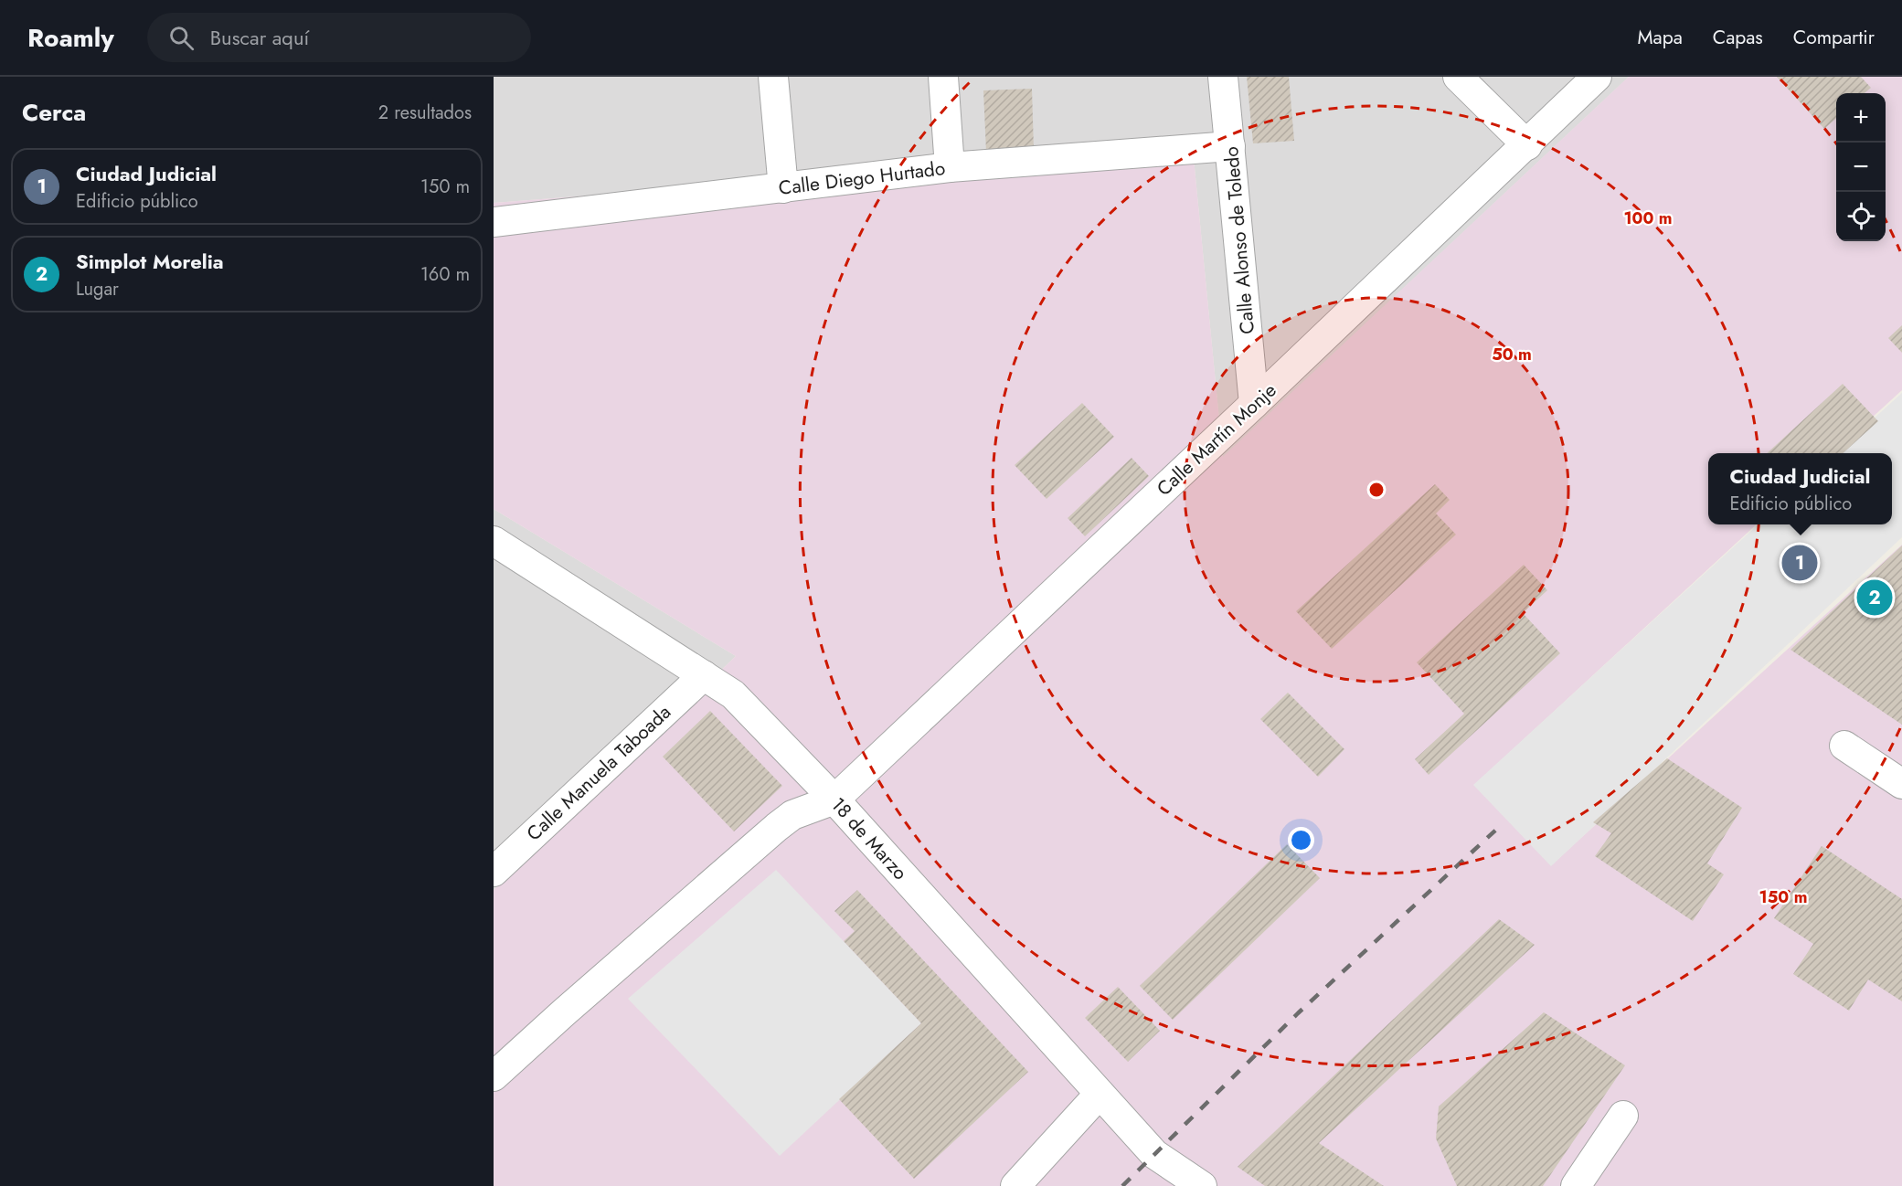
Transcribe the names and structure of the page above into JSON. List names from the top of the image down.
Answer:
{
  "streets": {
    "street": [
      "Calle Diego Hurtado",
      "Calle Alonso de Toledo",
      "Calle Martín Monje",
      "Calle Manuela Taboada",
      "18 de Marzo"
    ]
  },
  "crossings": [
    ["Calle Diego Hurtado", "Calle Alonso de Toledo"],
    ["Calle Alonso de Toledo", "Calle Martín Monje"],
    ["Calle Martín Monje", "18 de Marzo"],
    ["Calle Manuela Taboada", "18 de Marzo"]
  ],
  "page": {
    "header": "Roamly",
    "search": "Buscar aquí",
    "nav": ["Mapa", "Capas", "Compartir"],
    "heading": ["Cerca", "2 resultados"],
    "map_buttons": ["+", "−"],
    "list": [
      {
        "mark": "1",
        "name": "Ciudad Judicial",
        "note": "Edificio público",
        "value": "150 m"
      },
      {
        "mark": "2",
        "name": "Simplot Morelia",
        "note": "Lugar",
        "value": "160 m"
      }
    ],
    "popup": ["Ciudad Judicial", "Edificio público"],
    "pins": ["1", "2"]
  },
  "rings": ["100 m", "50 m", "150 m"]
}
